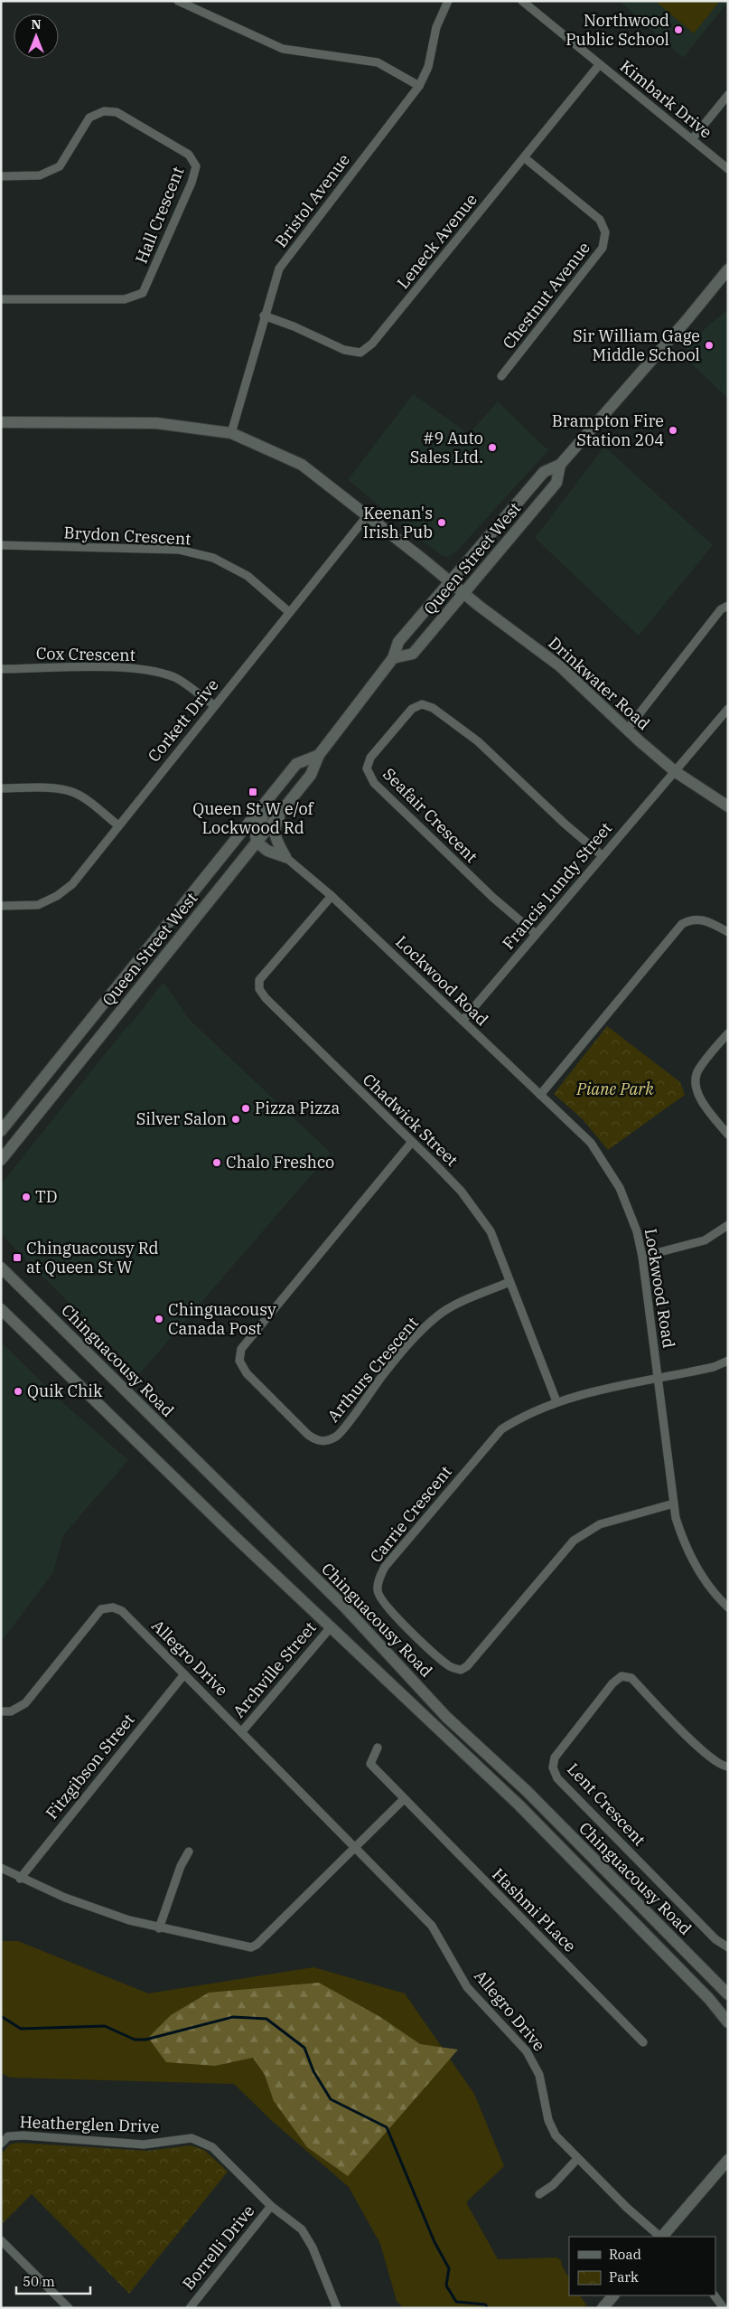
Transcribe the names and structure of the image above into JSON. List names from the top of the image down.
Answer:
{
  "streets": {
    "main road": ["Queen Street West", "Drinkwater Road", "Chinguacousy Road"],
    "street": [
      "Kimbark Drive",
      "Bristol Avenue",
      "Hall Crescent",
      "Leneck Avenue",
      "Chestnut Avenue",
      "Brydon Crescent",
      "Cox Crescent",
      "Corkett Drive",
      "Seafair Crescent",
      "Francis Lundy Street",
      "Lockwood Road",
      "Chadwick Street",
      "Arthurs Crescent",
      "Carrie Crescent",
      "Allegro Drive",
      "Archville Street",
      "Fitzgibson Street",
      "Lent Crescent",
      "Hashmi PLace",
      "Heatherglen Drive",
      "Borrelli Drive"
    ]
  },
  "crossings": [
    ["Kimbark Drive", "Leneck Avenue"],
    ["Bristol Avenue", "Leneck Avenue"],
    ["Bristol Avenue", "Drinkwater Road"],
    ["Leneck Avenue", "Chestnut Avenue"],
    ["Brydon Crescent", "Corkett Drive"],
    ["Queen Street West", "Drinkwater Road"],
    ["Cox Crescent", "Corkett Drive"],
    ["Drinkwater Road", "Corkett Drive"],
    ["Drinkwater Road", "Francis Lundy Street"],
    ["Seafair Crescent", "Francis Lundy Street"],
    ["Francis Lundy Street", "Lockwood Road"],
    ["Lockwood Road", "Chadwick Street"],
    ["Lockwood Road", "Carrie Crescent"],
    ["Chadwick Street", "Arthurs Crescent"],
    ["Chadwick Street", "Carrie Crescent"],
    ["Chinguacousy Road", "Archville Street"],
    ["Allegro Drive", "Archville Street"],
    ["Allegro Drive", "Fitzgibson Street"],
    ["Heatherglen Drive", "Borrelli Drive"]
  ],
  "parks": ["Piane Park"],
  "places": {
    "other": [
      "Northwood Public School",
      "Sir William Gage Middle School",
      "Brampton Fire Station 204",
      "#9 Auto Sales Ltd.",
      "Keenan's Irish Pub",
      "Pizza Pizza",
      "Silver Salon",
      "Chalo Freshco",
      "TD",
      "Chinguacousy Canada Post",
      "Quik Chik"
    ],
    "transit": ["Queen St W e/of Lockwood Rd", "Chinguacousy Rd at Queen St W"]
  },
  "legend": ["Road", "Park"],
  "scale_bar": "50 m",
  "north": "top"
}
